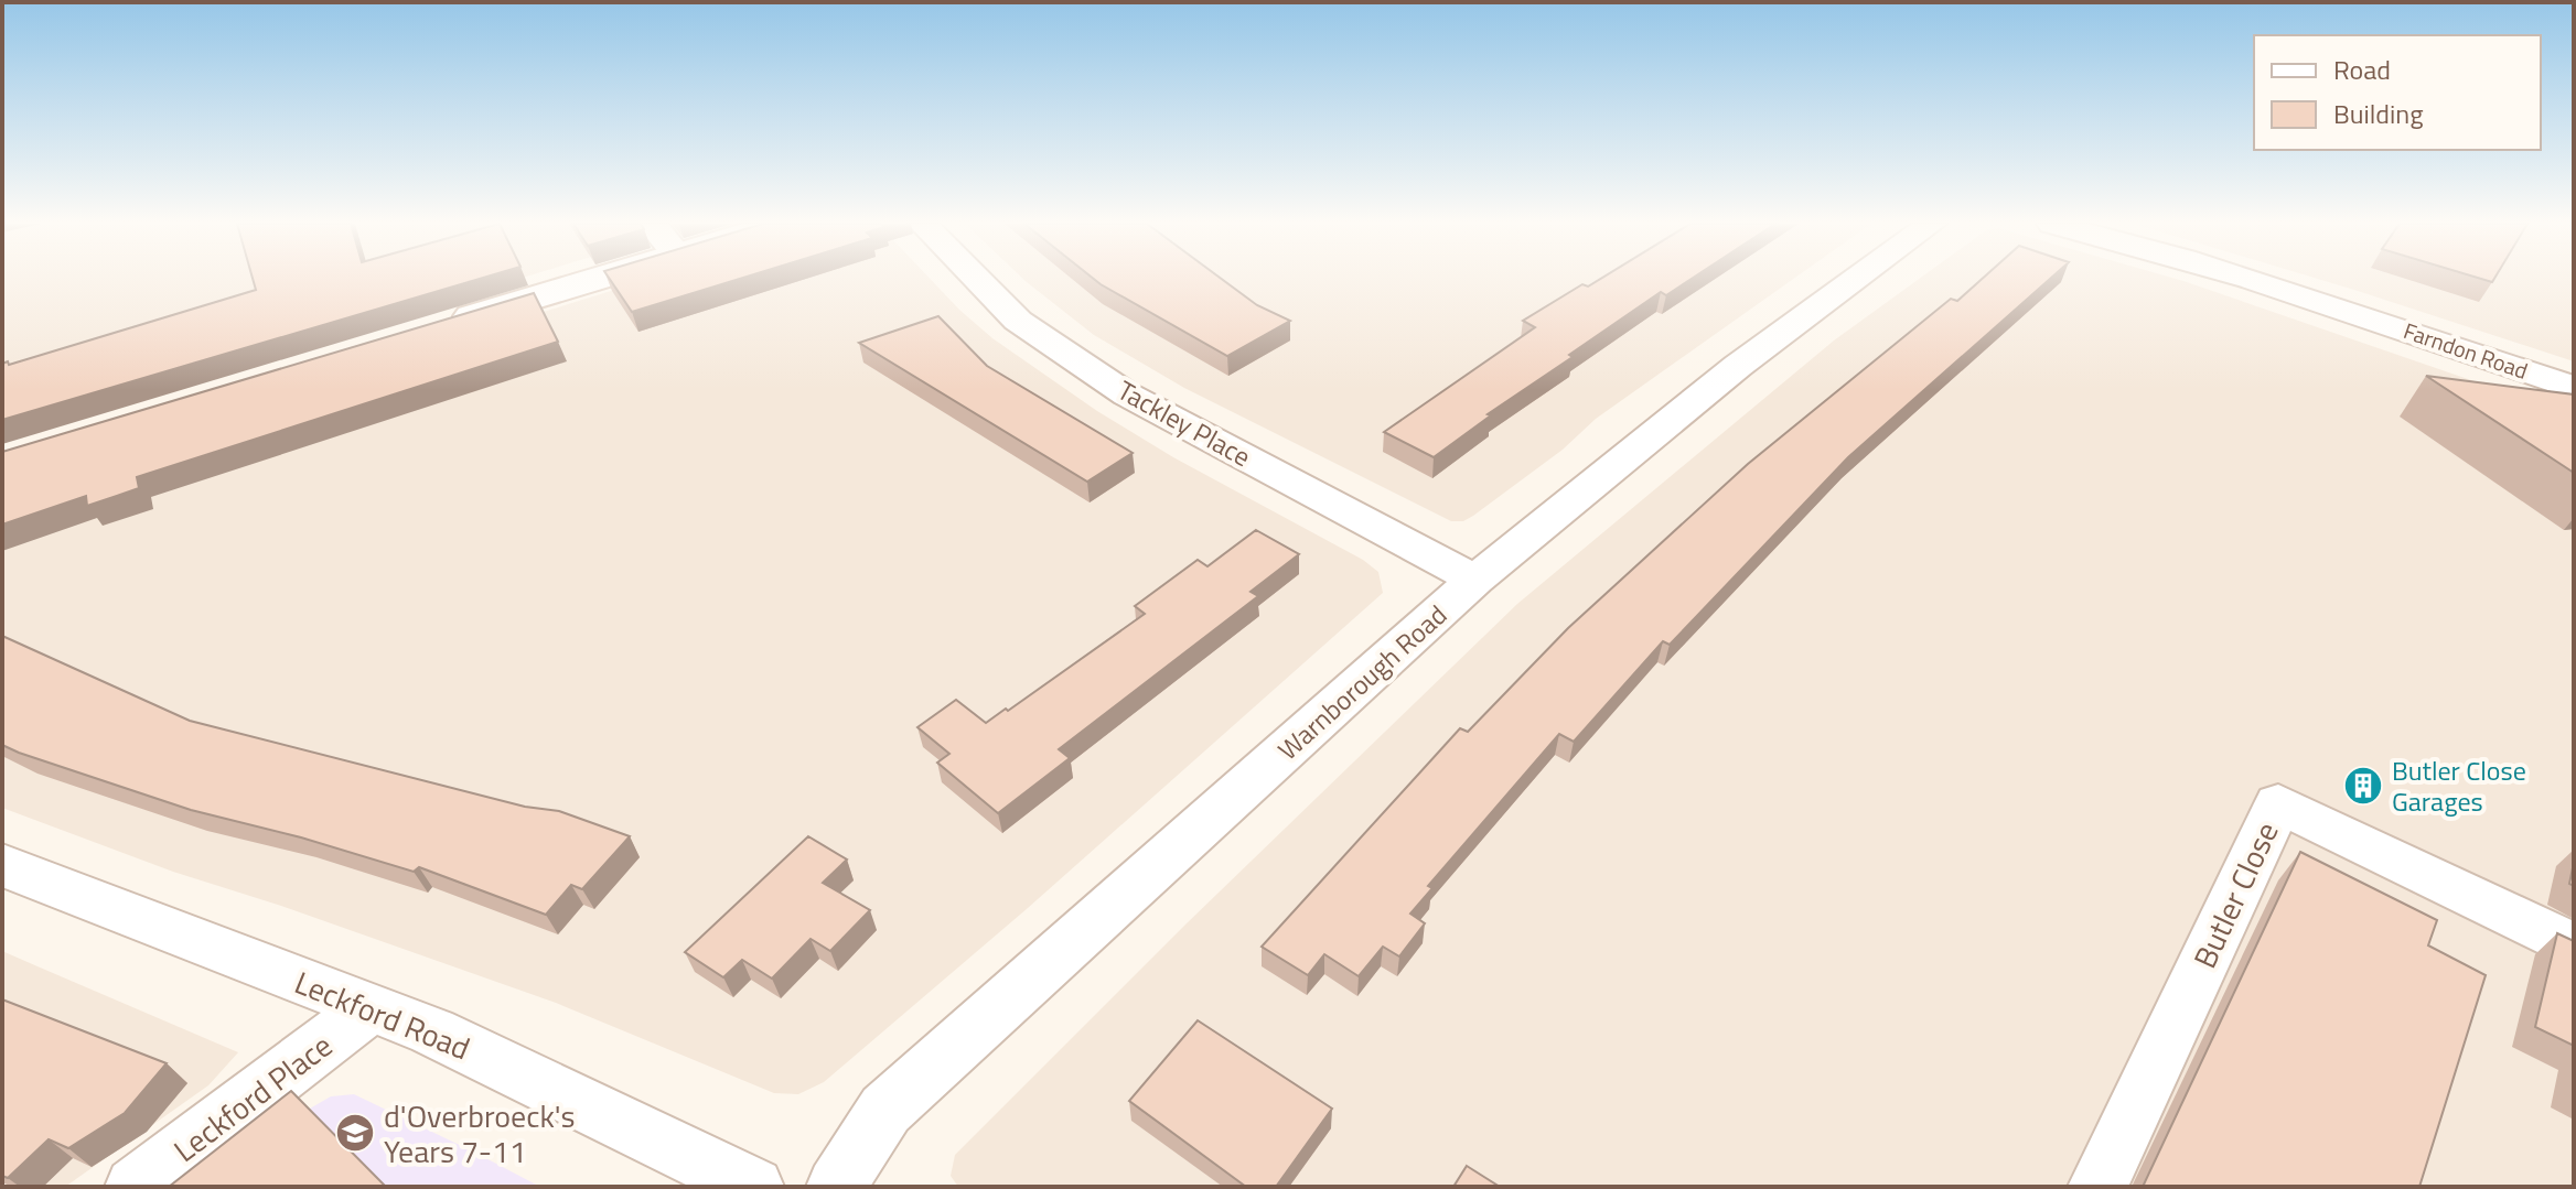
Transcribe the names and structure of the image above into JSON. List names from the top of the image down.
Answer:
{
  "streets": {
    "street": [
      "Farndon Road",
      "Tackley Place",
      "Warnborough Road",
      "Butler Close",
      "Leckford Road",
      "Leckford Place"
    ]
  },
  "crossings": [
    ["Tackley Place", "Warnborough Road"],
    ["Leckford Road", "Leckford Place"]
  ],
  "places": {
    "building": ["Butler Close Garages"],
    "school or university": ["d'Overbroeck's Years 7-11"]
  },
  "legend": ["Road", "Building"]
}
